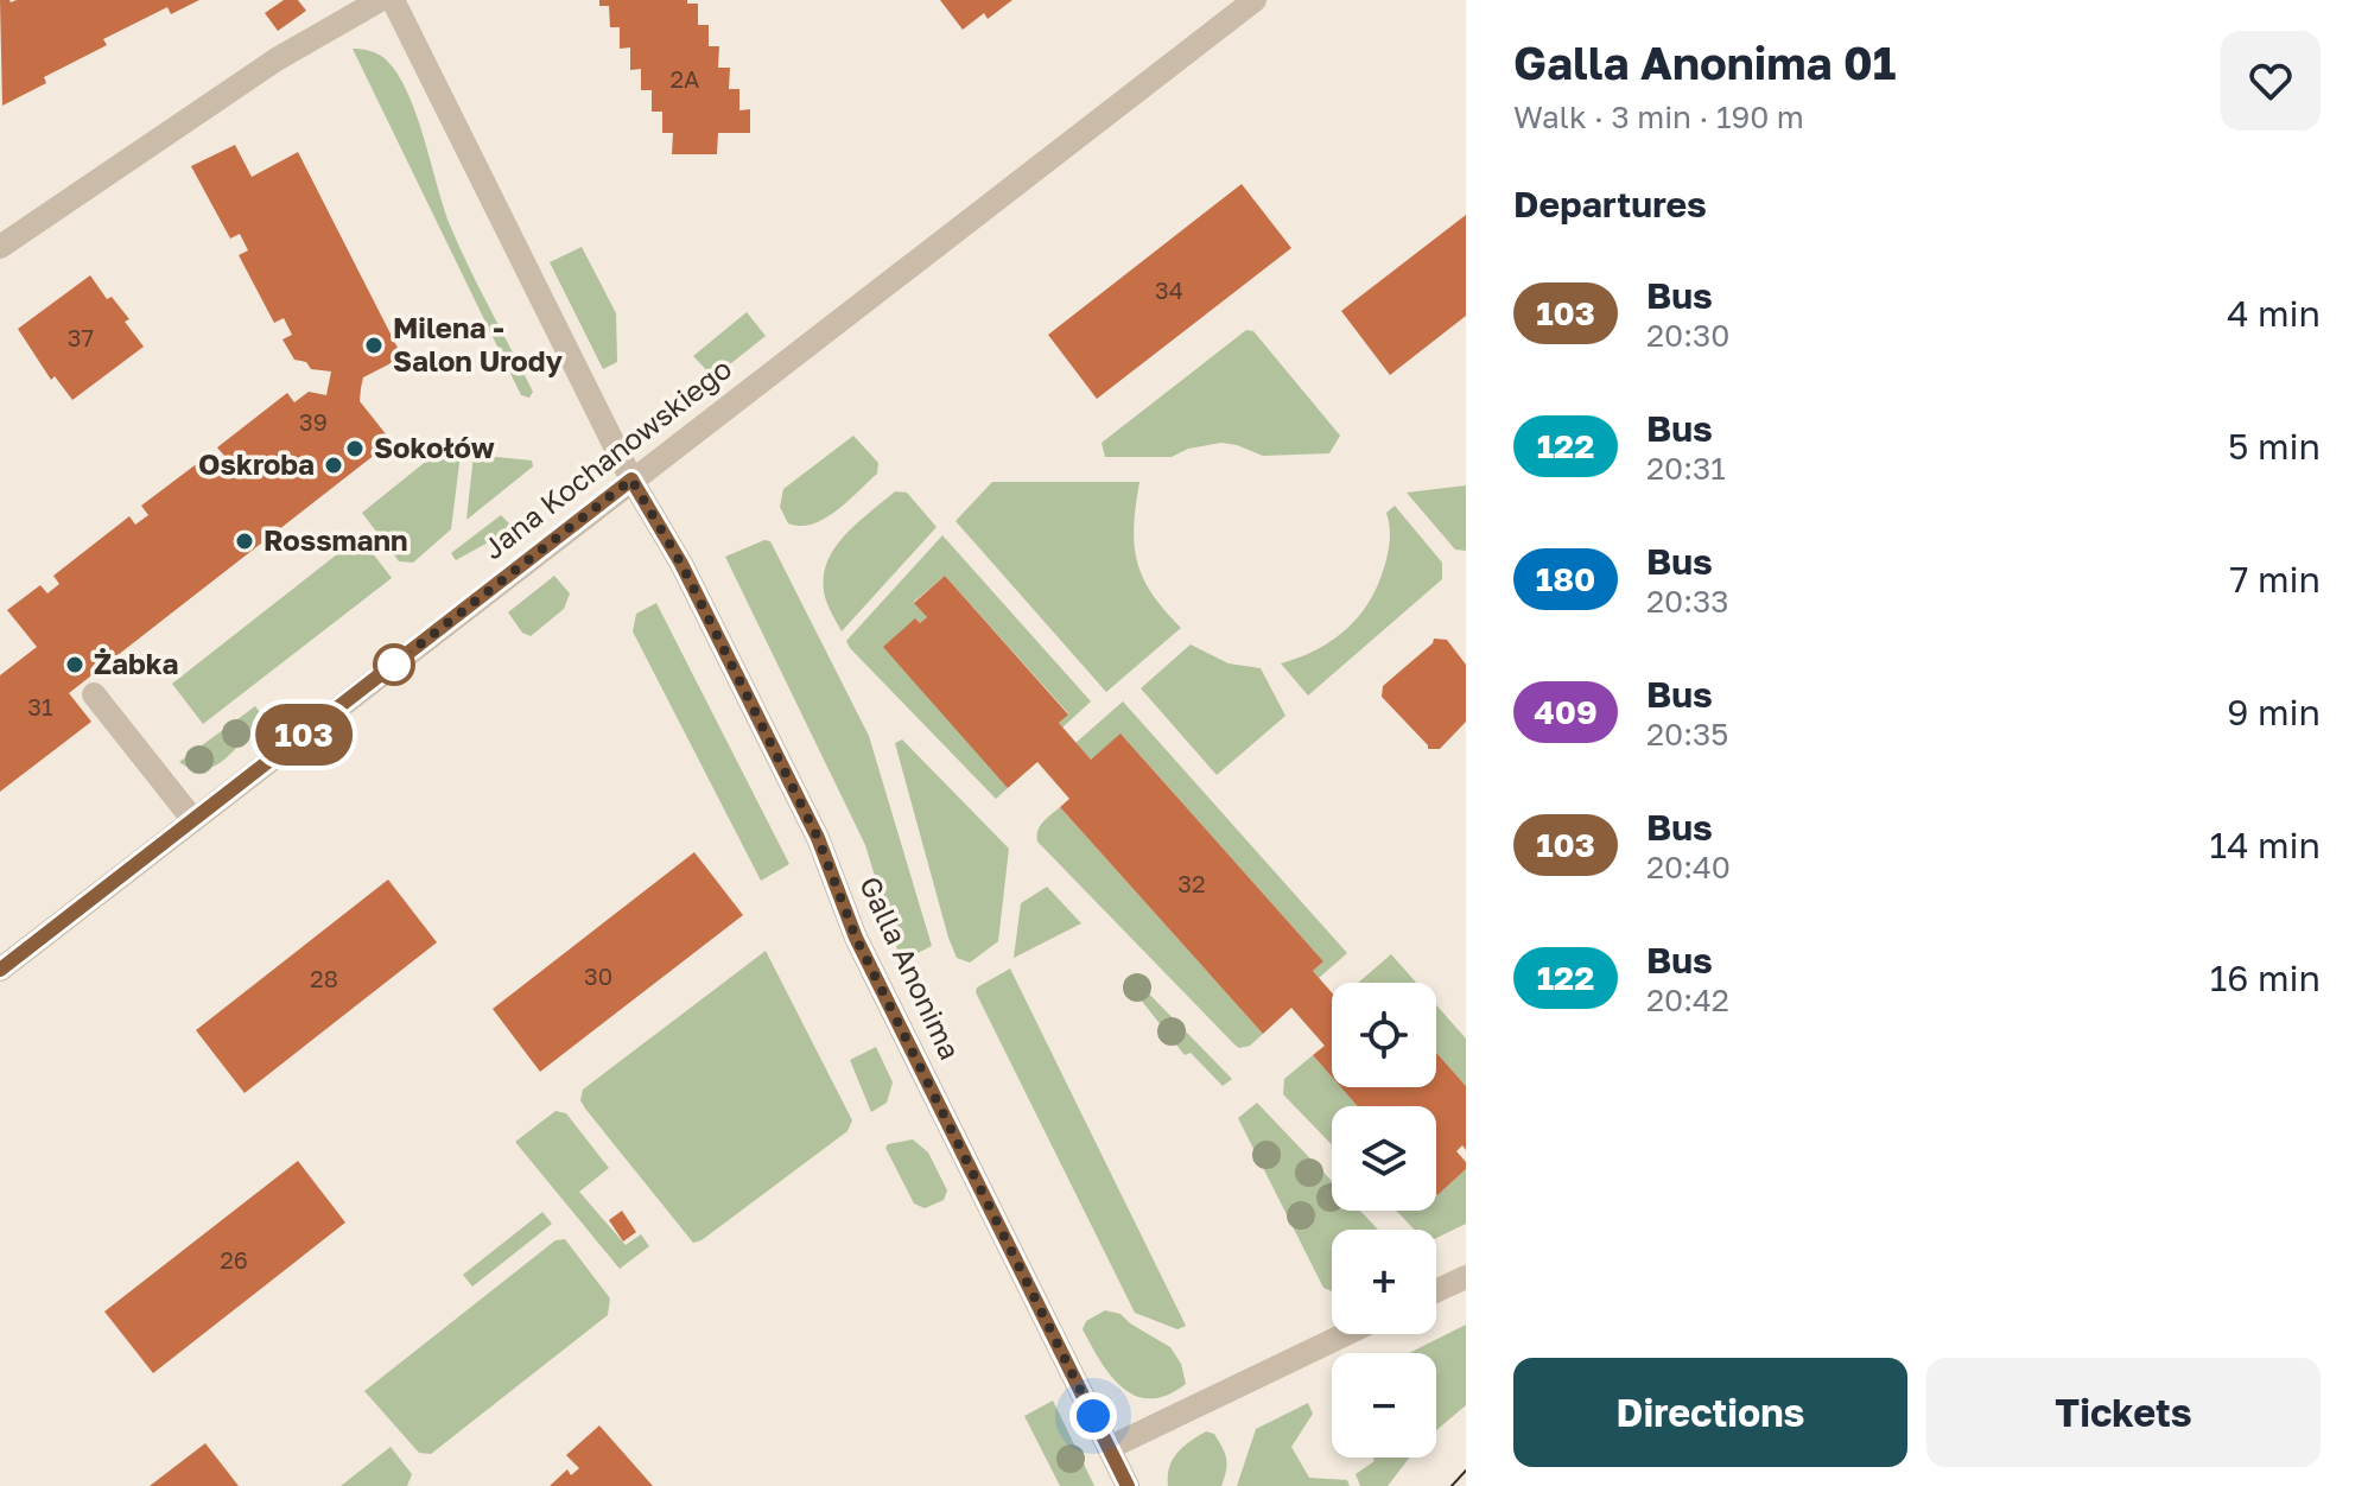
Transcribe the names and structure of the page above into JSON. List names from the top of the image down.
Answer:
{
  "streets": {
    "street": ["Jana Kochanowskiego", "Galla Anonima"]
  },
  "crossings": [
    ["Jana Kochanowskiego", "Galla Anonima"]
  ],
  "places": [
    "Milena - Salon Urody",
    "Sokołów",
    "Oskroba",
    "Rossmann",
    "Żabka"
  ],
  "lines": ["bus line 103"],
  "house_numbers": [
    "2A",
    "34",
    "37",
    "39",
    "31",
    "32",
    "30",
    "28",
    "26"
  ],
  "page": {
    "on_map": "103",
    "heading": [
      ["Galla Anonima 01", "Walk · 3 min · 190 m"],
      "Departures"
    ],
    "list": [
      {
        "mark": "103",
        "name": "Bus",
        "note": "20:30",
        "value": "4 min"
      },
      {
        "mark": "122",
        "name": "Bus",
        "note": "20:31",
        "value": "5 min"
      },
      {
        "mark": "180",
        "name": "Bus",
        "note": "20:33",
        "value": "7 min"
      },
      {
        "mark": "409",
        "name": "Bus",
        "note": "20:35",
        "value": "9 min"
      },
      {
        "mark": "103",
        "name": "Bus",
        "note": "20:40",
        "value": "14 min"
      },
      {
        "mark": "122",
        "name": "Bus",
        "note": "20:42",
        "value": "16 min"
      }
    ],
    "map_buttons": ["+", "−"],
    "buttons": ["Directions", "Tickets"]
  }
}
